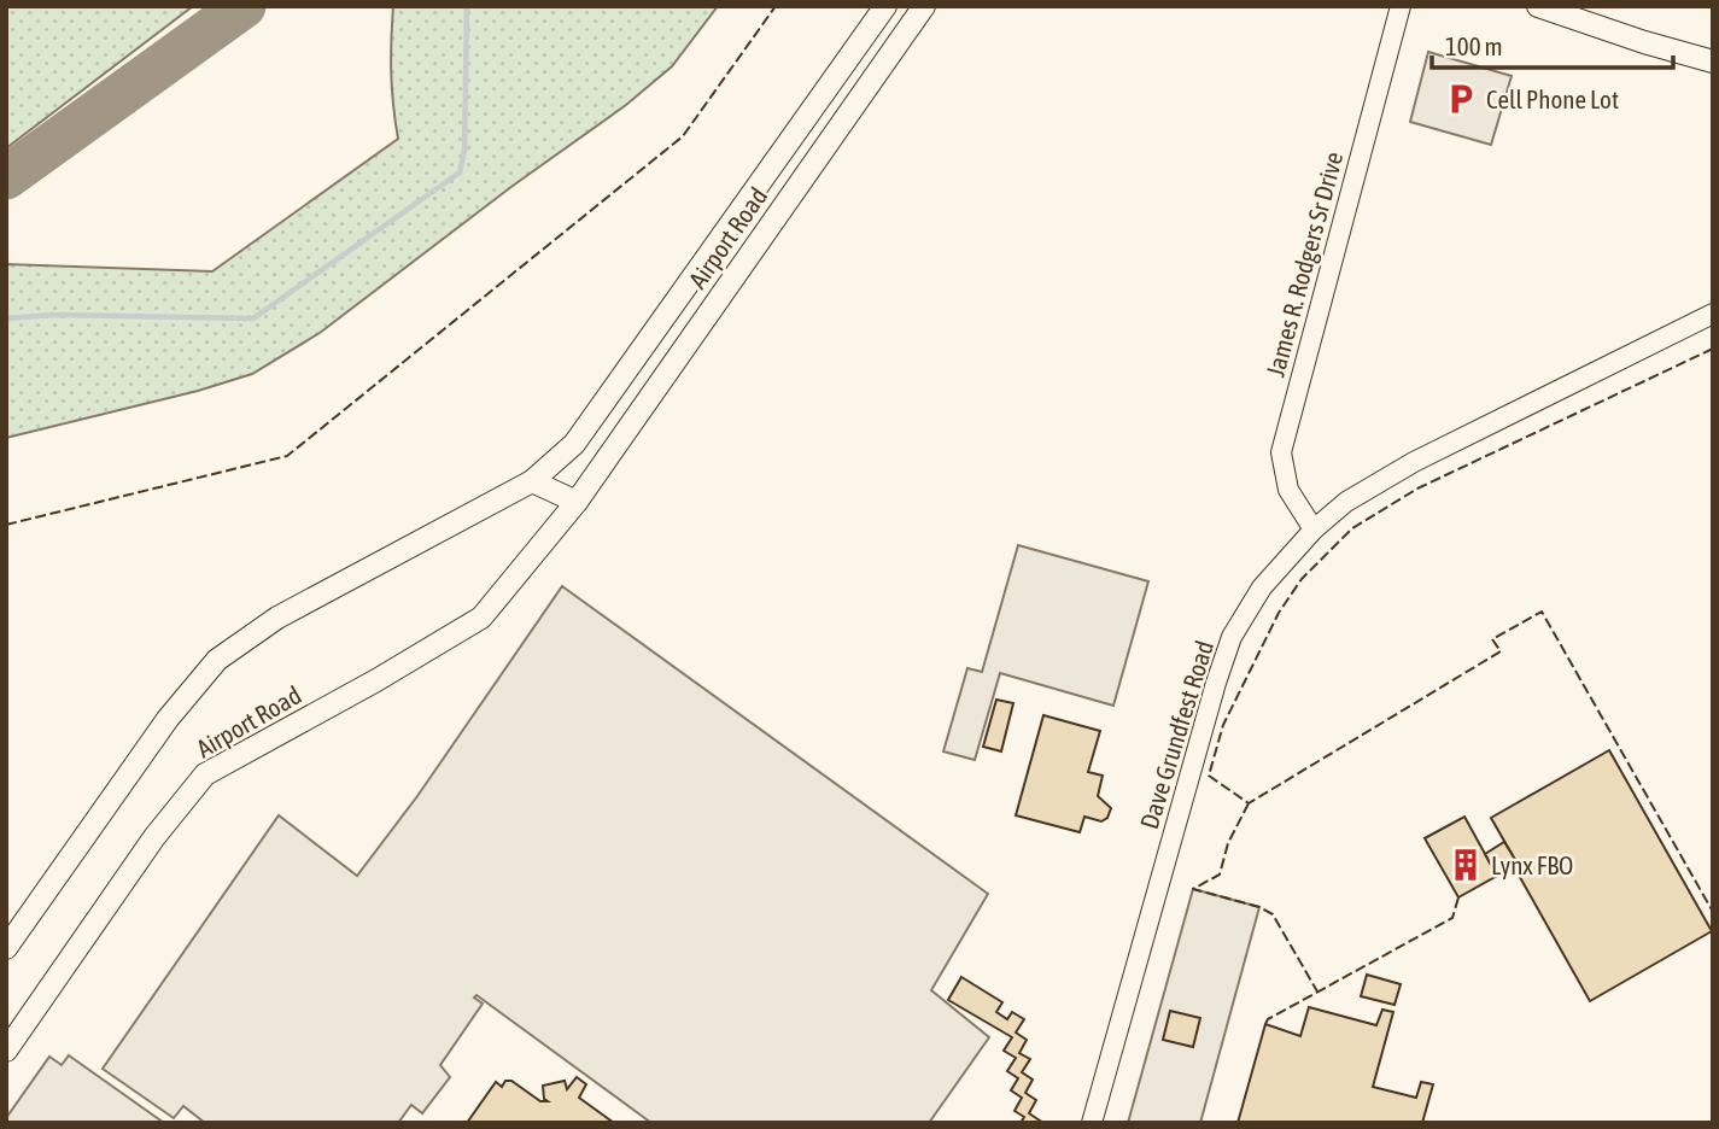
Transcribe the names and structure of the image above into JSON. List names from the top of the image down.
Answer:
{
  "streets": {
    "main road": ["Airport Road"],
    "street": ["James R. Rodgers Sr Drive", "Dave Grundfest Road"]
  },
  "crossings": [
    ["James R. Rodgers Sr Drive", "Dave Grundfest Road"]
  ],
  "places": {
    "parking": ["Cell Phone Lot"],
    "building": ["Lynx FBO"]
  },
  "scale_bar": "100 m"
}
